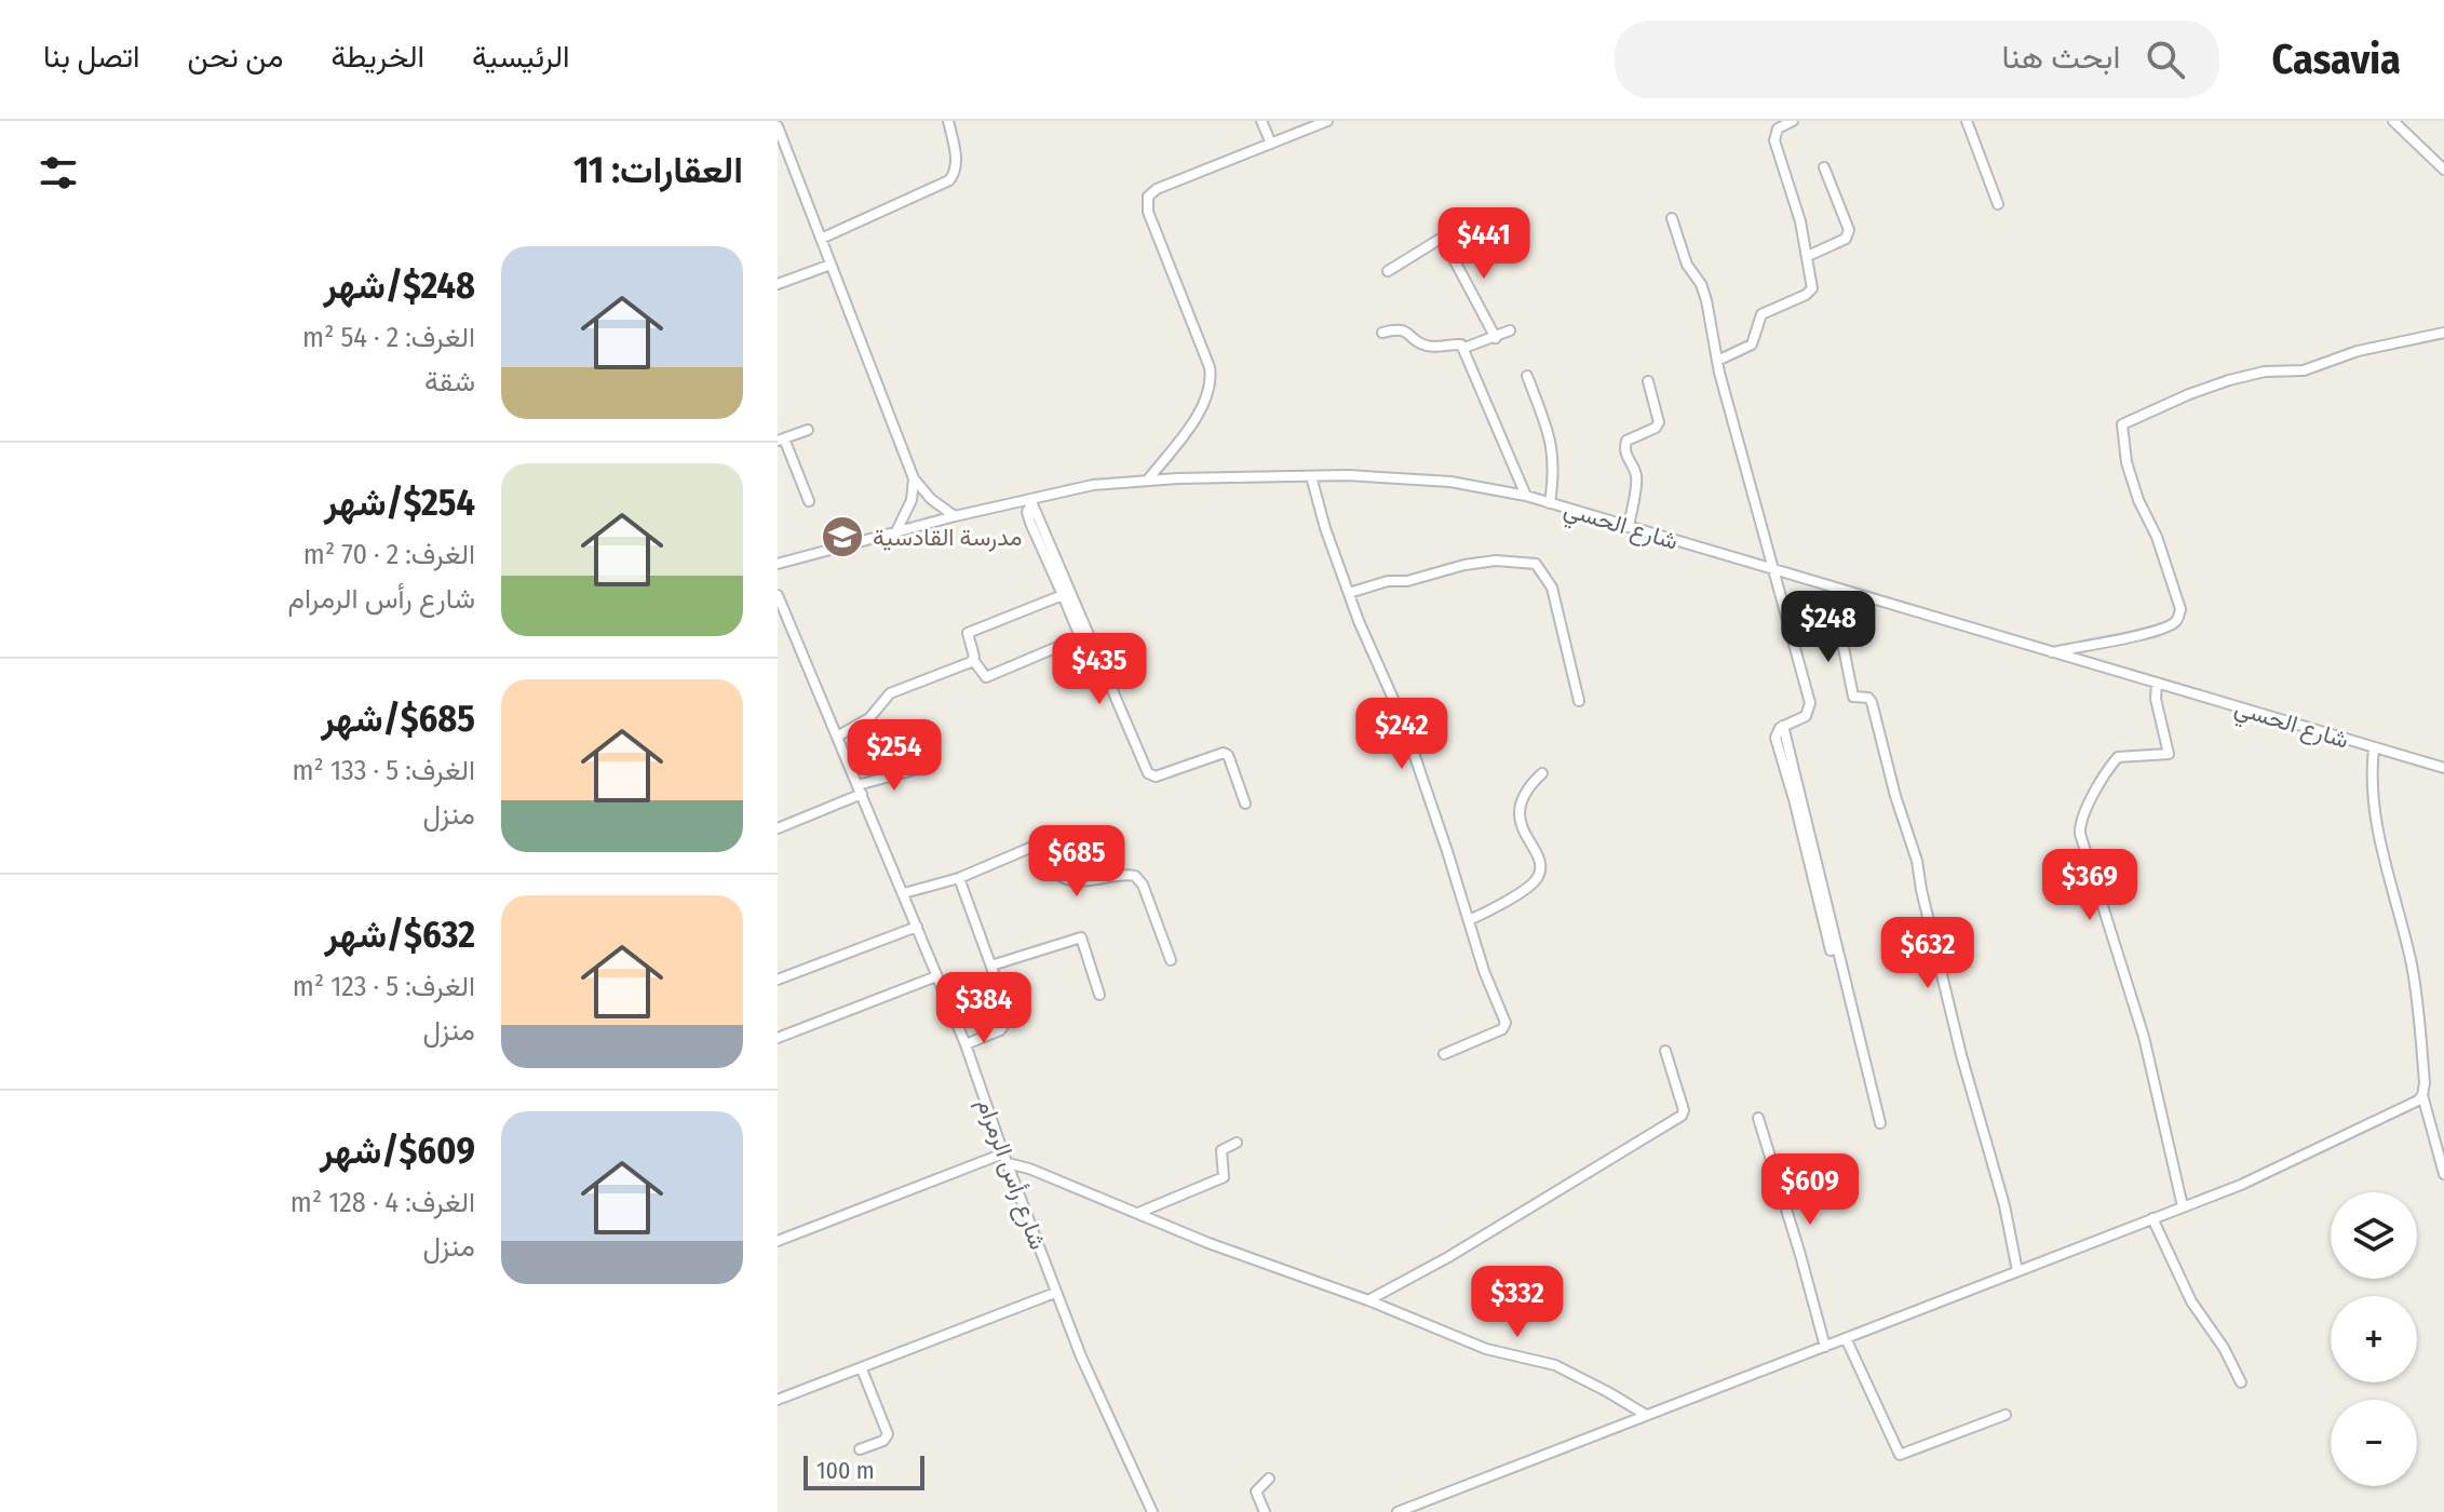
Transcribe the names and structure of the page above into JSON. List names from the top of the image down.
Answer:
{
  "streets": {
    "street": ["شارع الحسي", "شارع رأس الرمرام"]
  },
  "places": {
    "school or university": ["مدرسة القادسية"]
  },
  "scale_bar": "100 m",
  "page": {
    "header": "Casavia",
    "search": "ابحث هنا",
    "nav": [
      "الرئيسية",
      "الخريطة",
      "من نحن",
      "اتصل بنا"
    ],
    "heading": "العقارات: 11",
    "price": [
      "$441",
      "$248",
      "$435",
      "$242",
      "$254",
      "$685",
      "$369",
      "$632",
      "$384",
      "$609",
      "$332"
    ],
    "list": [
      {
        "name": "$248/شهر",
        "note": "الغرف: 2 · 54 m² · شقة"
      },
      {
        "name": "$254/شهر",
        "note": "الغرف: 2 · 70 m² · شارع رأس الرمرام"
      },
      {
        "name": "$685/شهر",
        "note": "الغرف: 5 · 133 m² · منزل"
      },
      {
        "name": "$632/شهر",
        "note": "الغرف: 5 · 123 m² · منزل"
      },
      {
        "name": "$609/شهر",
        "note": "الغرف: 4 · 128 m² · منزل"
      }
    ],
    "map_buttons": ["+", "−"],
    "scale": "100 m"
  }
}
